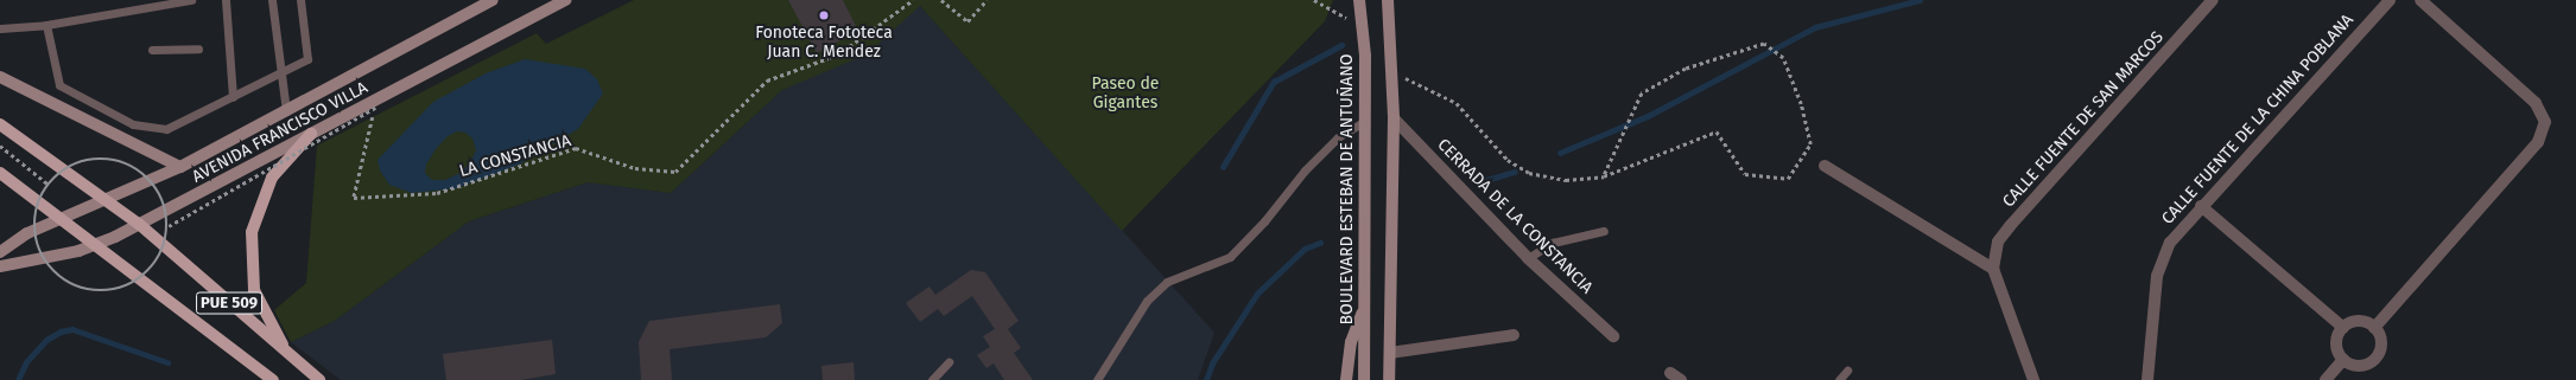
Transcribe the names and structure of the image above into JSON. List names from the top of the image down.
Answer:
{
  "streets": {
    "main road": ["AVENIDA FRANCISCO VILLA", "BOULEVARD ESTEBAN DE ANTUÑANO", "PUE 509"],
    "street": ["CALLE FUENTE DE SAN MARCOS", "CALLE FUENTE DE LA CHINA POBLANA", "CERRADA DE LA CONSTANCIA"],
    "path": ["LA CONSTANCIA"]
  },
  "crossings": [
    ["AVENIDA FRANCISCO VILLA", "PUE 509"]
  ],
  "parks": ["Paseo de Gigantes"],
  "places": ["Fonoteca Fototeca Juan C. Mendez"]
}
